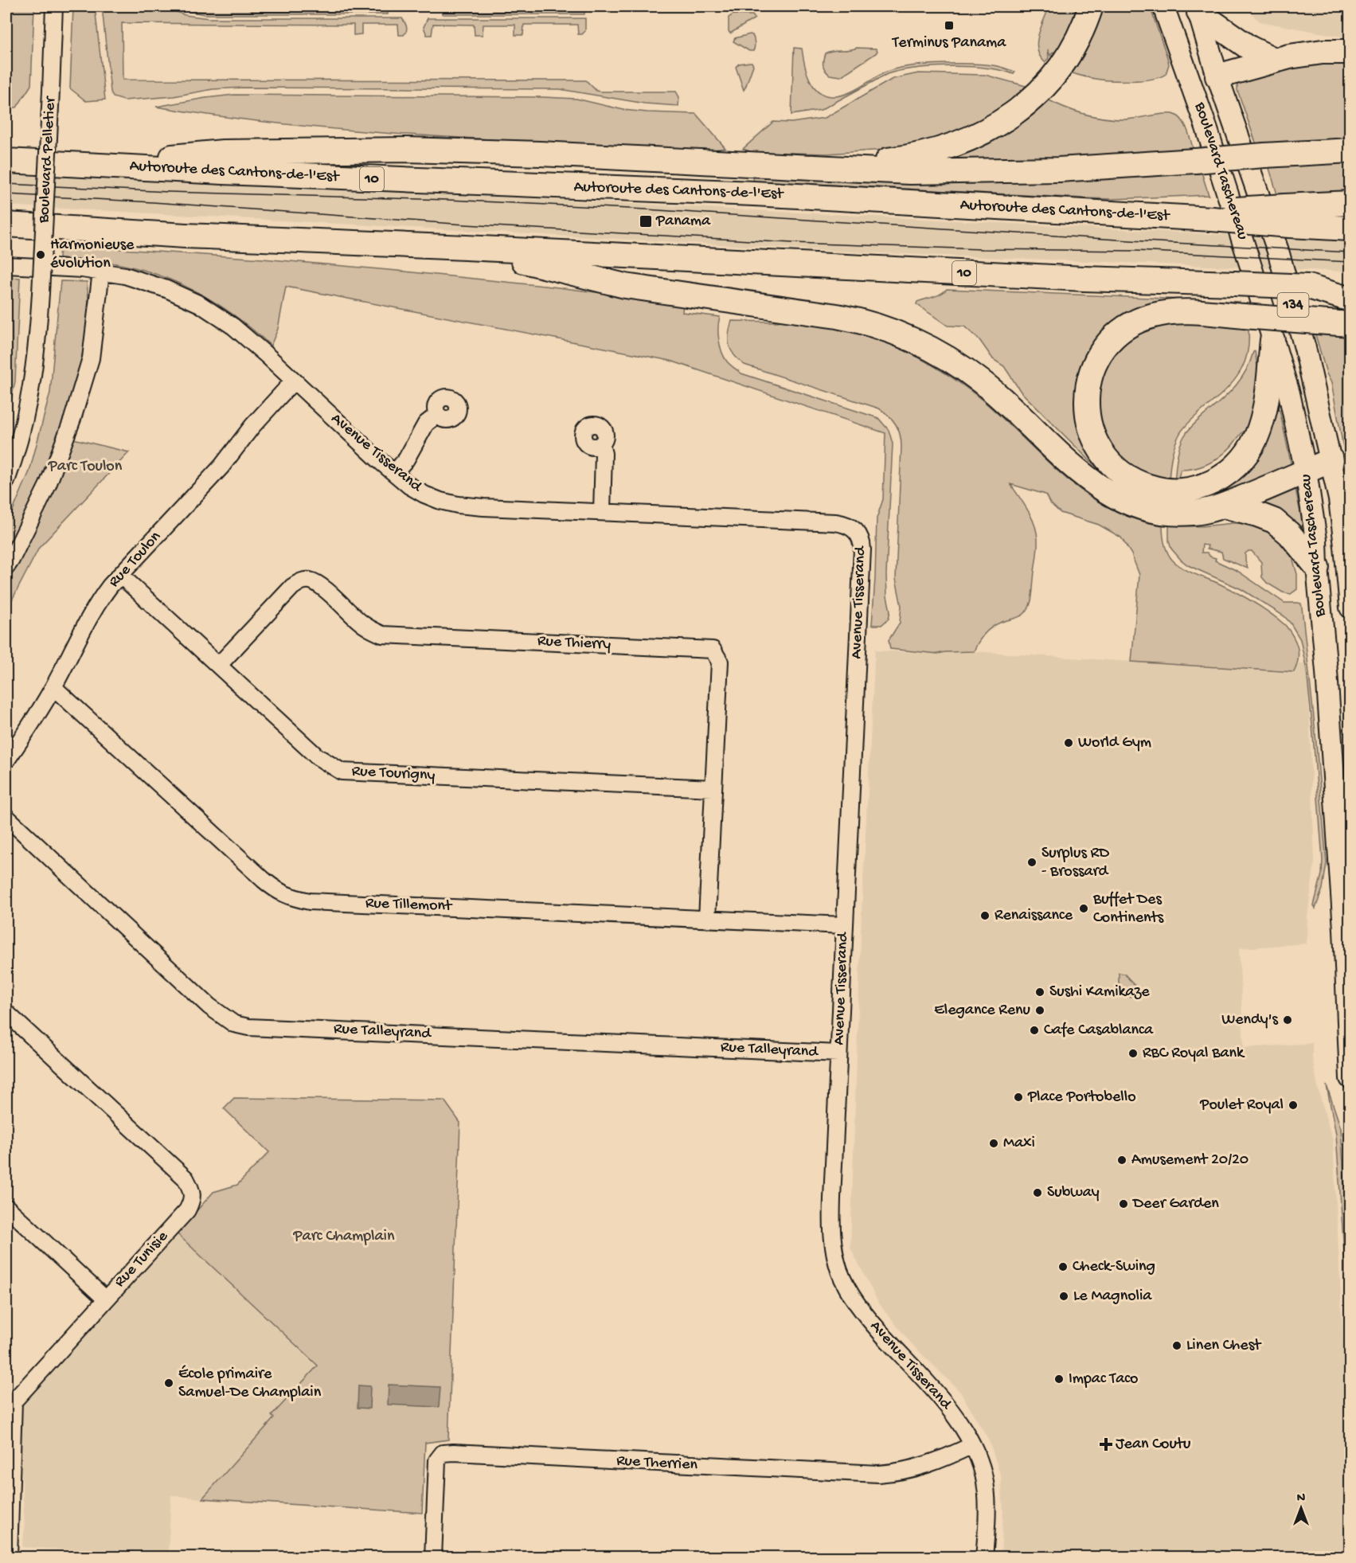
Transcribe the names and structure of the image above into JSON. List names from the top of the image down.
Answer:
{
  "streets": {
    "highway": ["Autoroute des Cantons-de-l'Est", "10"],
    "main road": ["Boulevard Taschereau", "134"],
    "street": [
      "Boulevard Pelletier",
      "Avenue Tisserand",
      "Rue Toulon",
      "Rue Thierry",
      "Rue Tourigny",
      "Rue Tillemont",
      "Rue Talleyrand",
      "Rue Tunisie",
      "Rue Therrien"
    ]
  },
  "crossings": [
    ["Avenue Tisserand", "Rue Toulon"],
    ["Avenue Tisserand", "Rue Tillemont"],
    ["Avenue Tisserand", "Rue Talleyrand"],
    ["Avenue Tisserand", "Rue Therrien"],
    ["Rue Toulon", "Rue Tourigny"],
    ["Rue Toulon", "Rue Tillemont"],
    ["Rue Thierry", "Rue Tourigny"],
    ["Rue Thierry", "Rue Tillemont"]
  ],
  "parks": ["Parc Toulon", "Parc Champlain"],
  "places": {
    "transit": ["Terminus Panama", "Panama"],
    "other": [
      "Harmonieuse évolution",
      "World Gym",
      "Surplus RD - Brossard",
      "Buffet Des Continents",
      "Renaissance",
      "Sushi Kamikaze",
      "Elegance Renu",
      "Wendy's",
      "Cafe Casablanca",
      "RBC Royal Bank",
      "Place Portobello",
      "Poulet Royal",
      "Maxi",
      "Amusement 20/20",
      "Subway",
      "Deer Garden",
      "Check-Swing",
      "Le Magnolia",
      "Linen Chest",
      "Impac Taco",
      "École primaire Samuel-De Champlain"
    ],
    "health": ["Jean Coutu"]
  },
  "north": "top"
}
